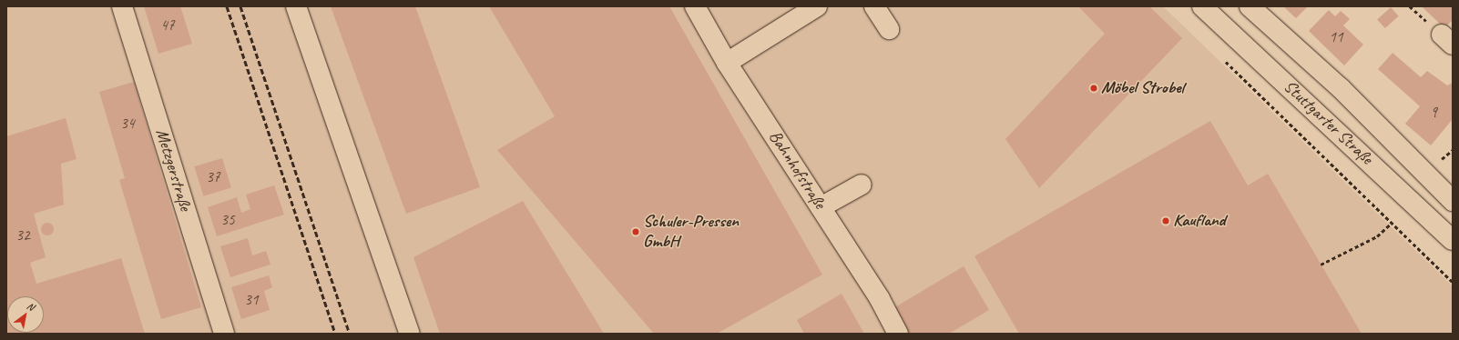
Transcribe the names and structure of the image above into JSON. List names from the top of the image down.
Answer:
{
  "streets": {
    "street": ["Stuttgarter Straße", "Metzgerstraße", "Bahnhofstraße"]
  },
  "places": ["Möbel Strobel", "Kaufland", "Schuler-Pressen GmbH"],
  "house_numbers": [
    "47",
    "11",
    "9",
    "34",
    "37",
    "35",
    "32",
    "31"
  ],
  "north": "top right"
}
